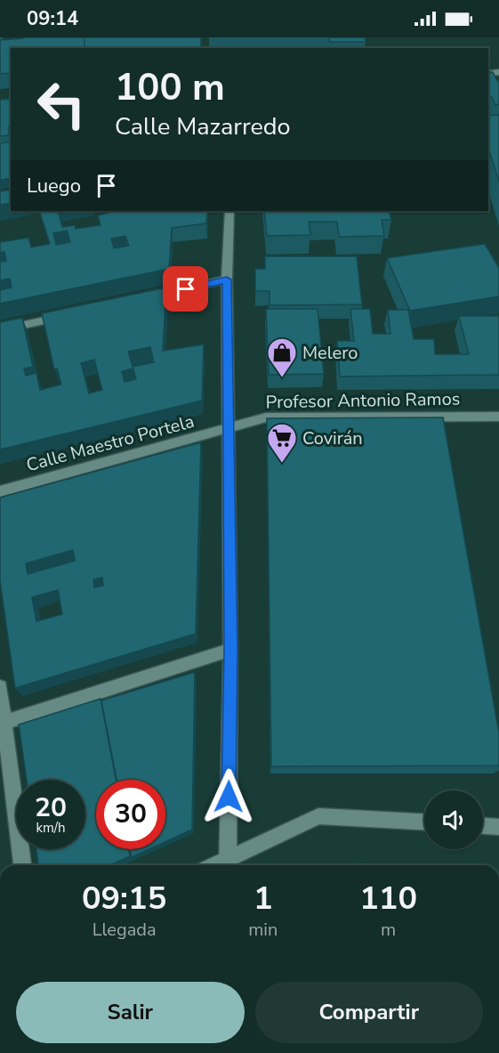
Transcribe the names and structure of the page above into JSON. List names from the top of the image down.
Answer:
{
  "streets": {
    "street": ["Profesor Antonio Ramos", "Calle Maestro Portela"]
  },
  "crossings": [
    ["Profesor Antonio Ramos", "Calle Maestro Portela"]
  ],
  "places": {
    "shop": ["Melero"],
    "supermarket": ["Covirán"]
  },
  "page": {
    "status": "09:14",
    "turn": ["100 m", "Calle Mazarredo"],
    "then": "Luego",
    "speed": "20 km/h",
    "limit": "30",
    "eta": [
      "09:15",
      "Llegada",
      "1",
      "min",
      "110",
      "m"
    ],
    "buttons": ["Salir", "Compartir"]
  }
}
